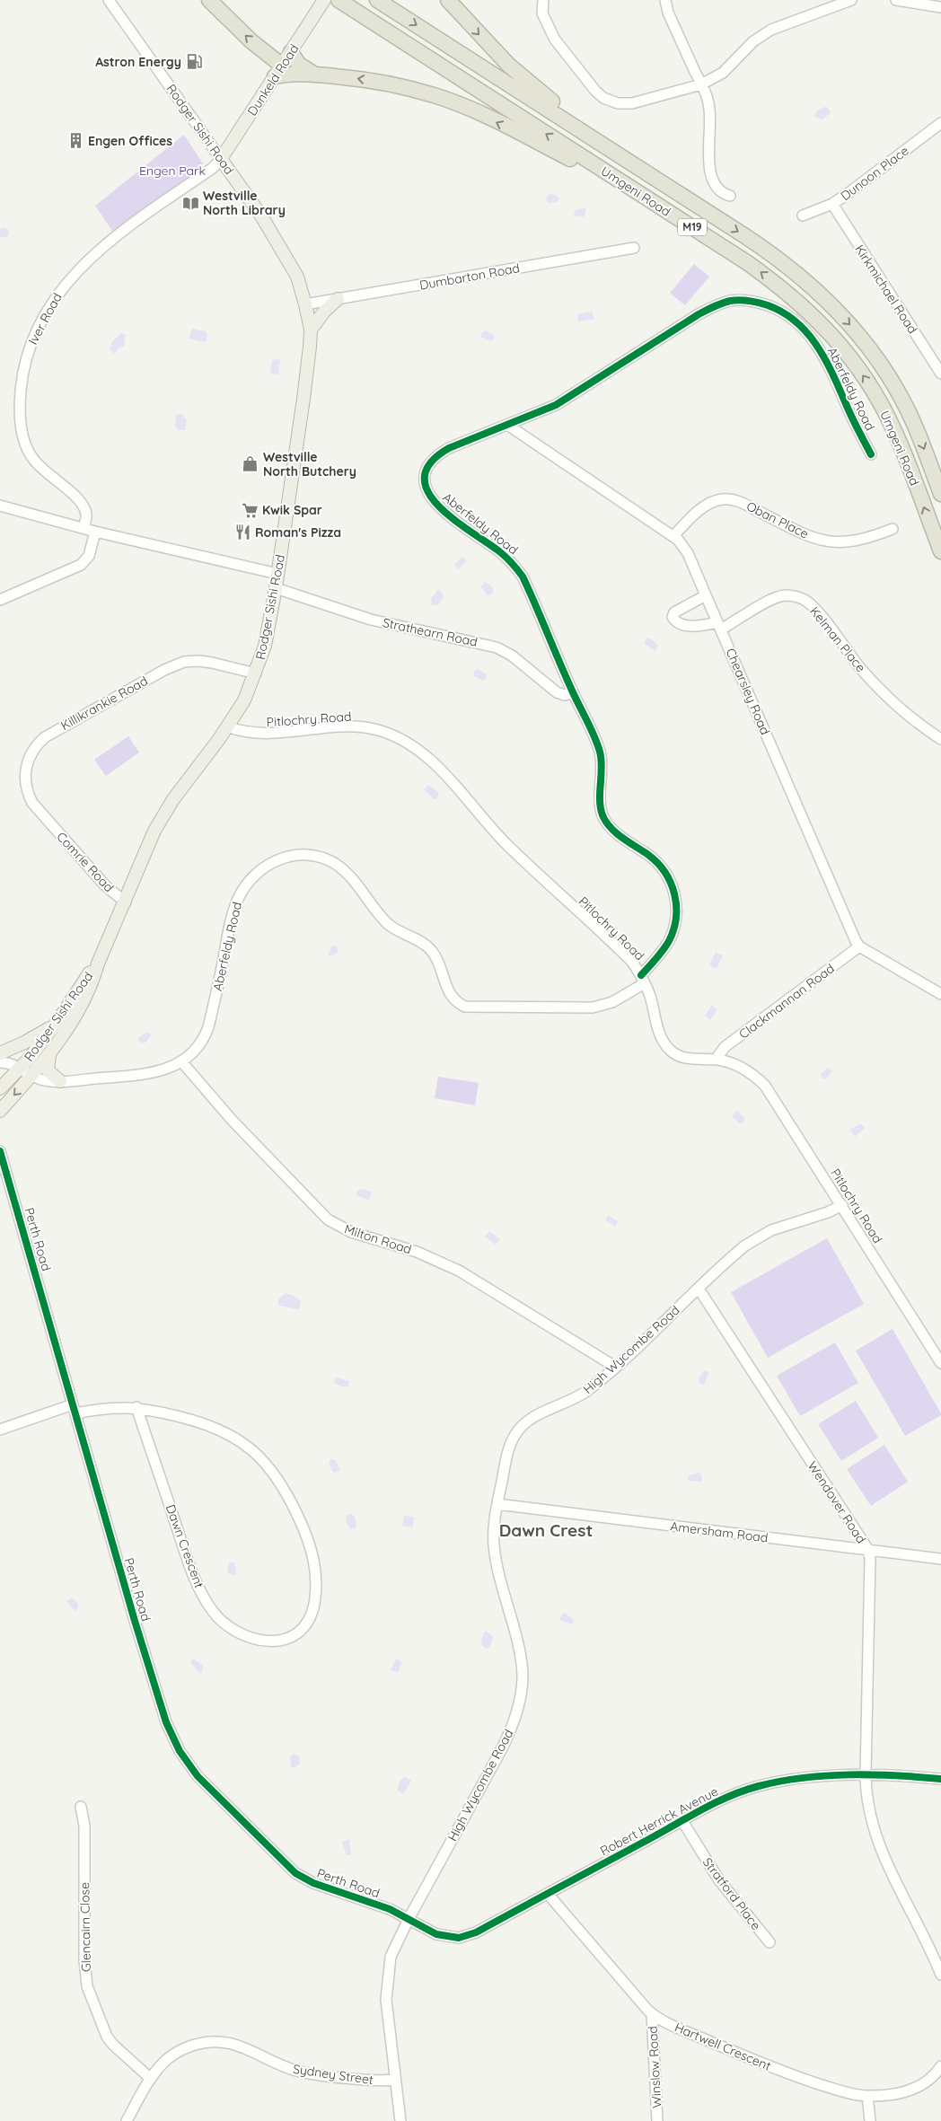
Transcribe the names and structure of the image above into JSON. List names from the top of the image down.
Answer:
{
  "streets": {
    "highway": ["Umgeni Road", "M19"],
    "main road": ["Dunkeld Road", "Rodger Sishi Road"],
    "street": [
      "Dunoon Place",
      "Dumbarton Road",
      "Kirkmichael Road",
      "Iver Road",
      "Aberfeldy Road",
      "Oban Place",
      "Strathearn Road",
      "Kelman Place",
      "Chearsley Road",
      "Killikrankie Road",
      "Pitlochry Road",
      "Comrie Road",
      "Clackmannan Road",
      "Perth Road",
      "Milton Road",
      "High Wycombe Road",
      "Wendover Road",
      "Amersham Road",
      "Dawn Crescent",
      "Robert Herrick Avenue",
      "Stratford Place",
      "Glencairn Close",
      "Hartwell Crescent",
      "Winslow Road",
      "Sydney Street"
    ]
  },
  "crossings": [
    ["Dunkeld Road", "Rodger Sishi Road"],
    ["Dunkeld Road", "Iver Road"],
    ["Rodger Sishi Road", "Dumbarton Road"],
    ["Rodger Sishi Road", "Iver Road"],
    ["Rodger Sishi Road", "Aberfeldy Road"],
    ["Rodger Sishi Road", "Strathearn Road"],
    ["Rodger Sishi Road", "Killikrankie Road"],
    ["Rodger Sishi Road", "Pitlochry Road"],
    ["Rodger Sishi Road", "Comrie Road"],
    ["Dunoon Place", "Kirkmichael Road"],
    ["Aberfeldy Road", "Strathearn Road"],
    ["Aberfeldy Road", "Chearsley Road"],
    ["Aberfeldy Road", "Pitlochry Road"],
    ["Aberfeldy Road", "Milton Road"],
    ["Oban Place", "Chearsley Road"],
    ["Kelman Place", "Chearsley Road"],
    ["Chearsley Road", "Clackmannan Road"],
    ["Killikrankie Road", "Comrie Road"],
    ["Pitlochry Road", "Clackmannan Road"],
    ["Pitlochry Road", "High Wycombe Road"],
    ["Perth Road", "High Wycombe Road"],
    ["Perth Road", "Dawn Crescent"],
    ["Perth Road", "Robert Herrick Avenue"],
    ["Milton Road", "High Wycombe Road"],
    ["High Wycombe Road", "Wendover Road"],
    ["High Wycombe Road", "Amersham Road"],
    ["High Wycombe Road", "Robert Herrick Avenue"],
    ["Wendover Road", "Amersham Road"],
    ["Wendover Road", "Robert Herrick Avenue"],
    ["Robert Herrick Avenue", "Stratford Place"],
    ["Robert Herrick Avenue", "Hartwell Crescent"],
    ["Glencairn Close", "Sydney Street"],
    ["Hartwell Crescent", "Winslow Road"]
  ],
  "districts": ["Dawn Crest"],
  "parks": ["Engen Park"],
  "places": {
    "fuel station": ["Astron Energy"],
    "building": ["Engen Offices"],
    "library": ["Westville North Library"],
    "shop": ["Westville North Butchery"],
    "supermarket": ["Kwik Spar"],
    "restaurant": ["Roman's Pizza"]
  }
}
